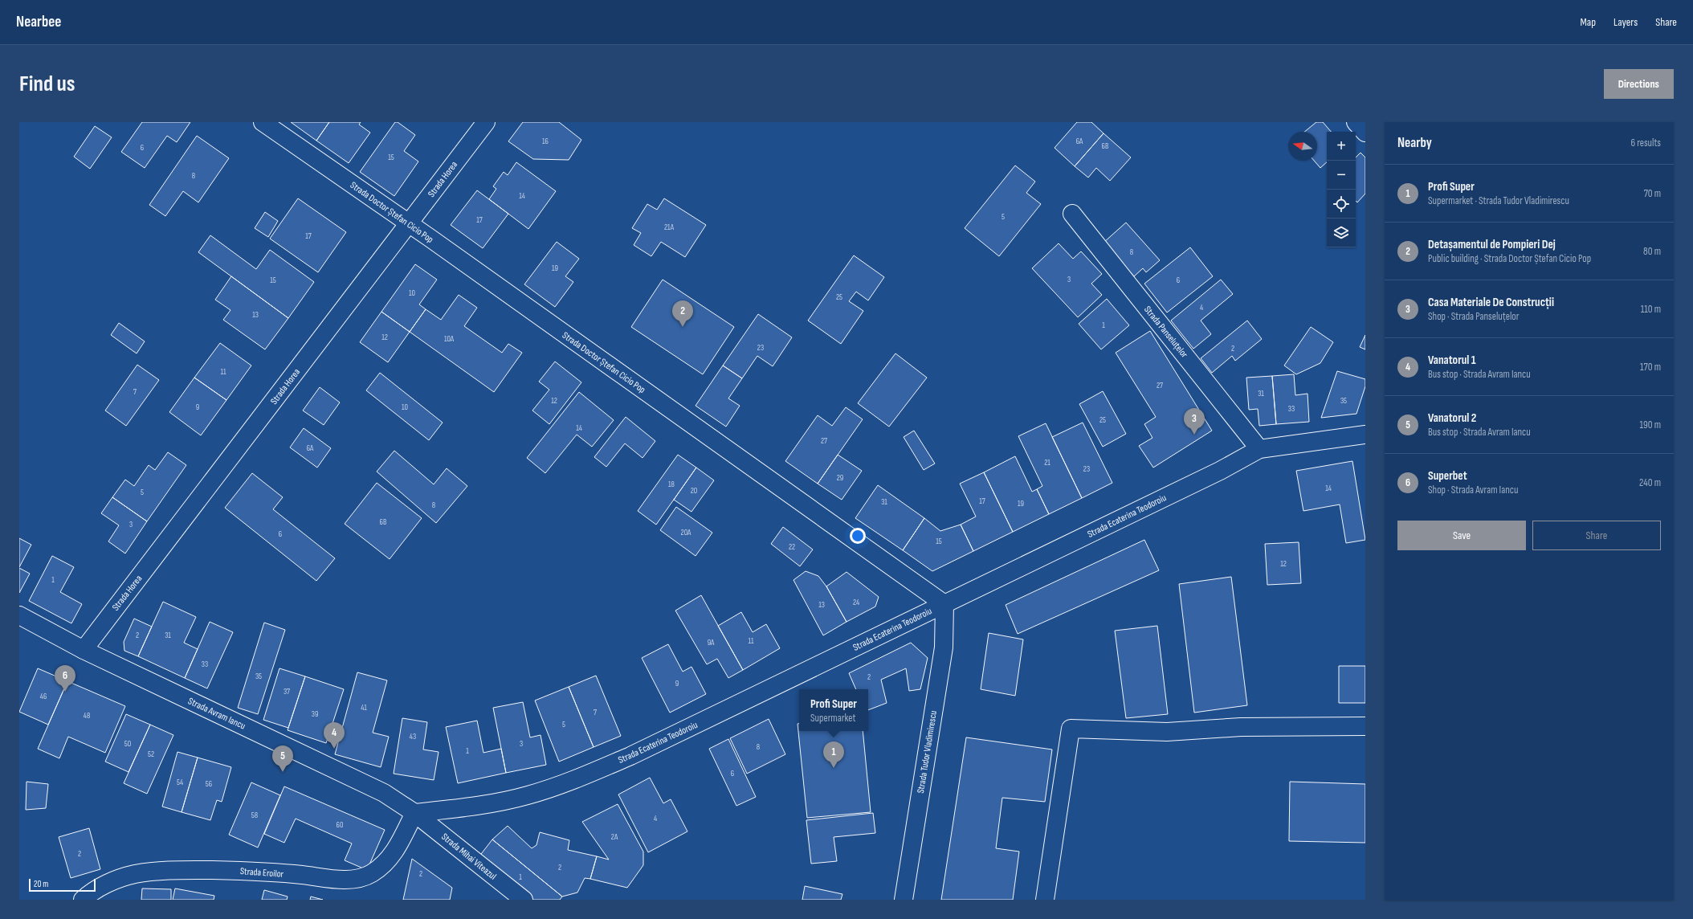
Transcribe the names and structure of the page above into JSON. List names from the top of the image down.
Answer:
{
  "streets": {
    "street": [
      "Strada Horea",
      "Strada Doctor Ștefan Cicio Pop",
      "Strada Panseluțelor",
      "Strada Ecaterina Teodoroiu",
      "Strada Avram Iancu",
      "Strada Tudor Vladimirescu",
      "Strada Mihai Viteazul",
      "Strada Eroilor"
    ]
  },
  "crossings": [
    ["Strada Horea", "Strada Doctor Ștefan Cicio Pop"],
    ["Strada Horea", "Strada Avram Iancu"],
    ["Strada Doctor Ștefan Cicio Pop", "Strada Ecaterina Teodoroiu"],
    ["Strada Doctor Ștefan Cicio Pop", "Strada Tudor Vladimirescu"],
    ["Strada Panseluțelor", "Strada Ecaterina Teodoroiu"],
    ["Strada Ecaterina Teodoroiu", "Strada Avram Iancu"],
    ["Strada Ecaterina Teodoroiu", "Strada Tudor Vladimirescu"],
    ["Strada Ecaterina Teodoroiu", "Strada Mihai Viteazul"],
    ["Strada Ecaterina Teodoroiu", "Strada Eroilor"],
    ["Strada Avram Iancu", "Strada Mihai Viteazul"],
    ["Strada Avram Iancu", "Strada Eroilor"],
    ["Strada Mihai Viteazul", "Strada Eroilor"]
  ],
  "house_numbers": [
    "16",
    "6A",
    "6B",
    "6",
    "15",
    "8",
    "14",
    "5",
    "17",
    "21A",
    "17",
    "8",
    "19",
    "3",
    "15",
    "6",
    "10",
    "25",
    "4",
    "13",
    "1",
    "12",
    "10A",
    "23",
    "2",
    "11",
    "27",
    "7",
    "31",
    "12",
    "35",
    "9",
    "10",
    "33",
    "25",
    "14",
    "27",
    "6A",
    "21",
    "23",
    "29",
    "18",
    "14",
    "20",
    "5",
    "17",
    "31",
    "19",
    "8",
    "6B",
    "3",
    "20A",
    "6",
    "15",
    "22",
    "12",
    "1",
    "24",
    "13",
    "2",
    "31",
    "11",
    "9A",
    "33",
    "35",
    "2",
    "9",
    "37",
    "46",
    "41",
    "7",
    "39",
    "48",
    "5",
    "43",
    "50",
    "3",
    "8",
    "1",
    "52",
    "6",
    "54",
    "56",
    "58",
    "4",
    "60",
    "2A",
    "2",
    "2",
    "2",
    "1"
  ],
  "scale_bar": "20 m",
  "north": "left",
  "page": {
    "header": "Nearbee",
    "nav": ["Map", "Layers", "Share"],
    "buttons": [
      "Directions",
      ["Save", "Share"]
    ],
    "title": "Find us",
    "heading": ["Nearby", "6 results"],
    "map_buttons": ["+", "−"],
    "list": [
      {
        "mark": "1",
        "name": "Profi Super",
        "note": "Supermarket · Strada Tudor Vladimirescu",
        "value": "70 m"
      },
      {
        "mark": "2",
        "name": "Detașamentul de Pompieri Dej",
        "note": "Public building · Strada Doctor Ștefan Cicio Pop",
        "value": "80 m"
      },
      {
        "mark": "3",
        "name": "Casa Materiale De Construcții",
        "note": "Shop · Strada Panseluțelor",
        "value": "110 m"
      },
      {
        "mark": "4",
        "name": "Vanatorul 1",
        "note": "Bus stop · Strada Avram Iancu",
        "value": "170 m"
      },
      {
        "mark": "5",
        "name": "Vanatorul 2",
        "note": "Bus stop · Strada Avram Iancu",
        "value": "190 m"
      },
      {
        "mark": "6",
        "name": "Superbet",
        "note": "Shop · Strada Avram Iancu",
        "value": "240 m"
      }
    ],
    "pins": [
      "2",
      "3",
      "6",
      "4",
      "1",
      "5"
    ],
    "popup": ["Profi Super", "Supermarket"],
    "scale": "20 m"
  }
}
